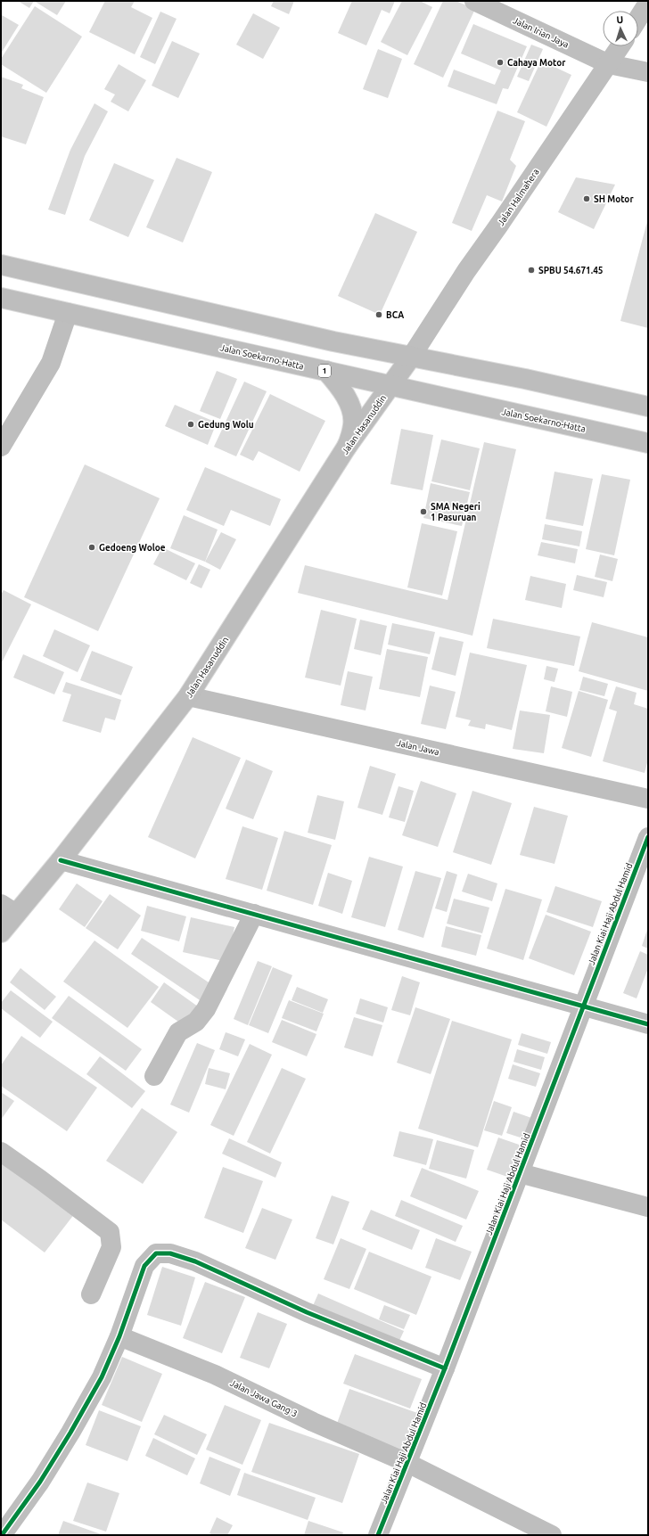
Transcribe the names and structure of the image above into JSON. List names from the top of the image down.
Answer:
{
  "streets": {
    "main road": ["Jalan Soekarno-Hatta", "1", "Jalan Hasanuddin"],
    "street": [
      "Jalan Irian Jaya",
      "Jalan Halmahera",
      "Jalan Jawa",
      "Jalan Kiai Haji Abdul Hamid",
      "Jalan Jawa Gang 3"
    ]
  },
  "crossings": [
    ["Jalan Irian Jaya", "Jalan Halmahera"],
    ["Jalan Halmahera", "Jalan Hasanuddin"],
    ["Jalan Soekarno-Hatta", "Jalan Hasanuddin"],
    ["Jalan Hasanuddin", "Jalan Jawa"],
    ["Jalan Kiai Haji Abdul Hamid", "Jalan Jawa Gang 3"]
  ],
  "places": [
    "Cahaya Motor",
    "SH Motor",
    "SPBU 54.671.45",
    "BCA",
    "Gedung Wolu",
    "SMA Negeri 1 Pasuruan",
    "Gedoeng Woloe"
  ],
  "north": "top"
}
